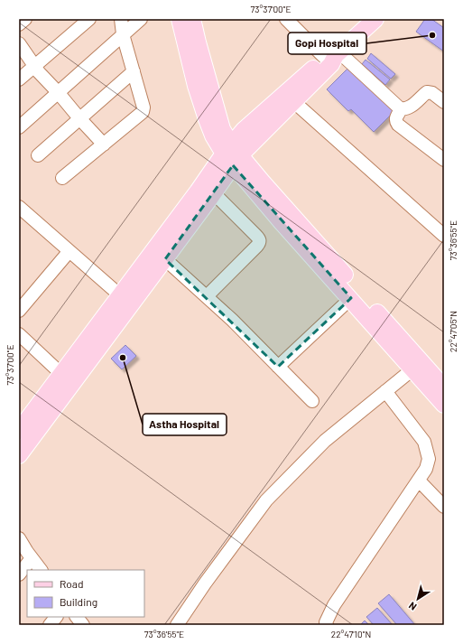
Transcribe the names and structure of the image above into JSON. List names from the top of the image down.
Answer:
{
  "places": ["Gopi Hospital", "Astha Hospital"],
  "legend": ["Road", "Building"],
  "north": "bottom left",
  "coordinates": [
    "73°37'00\"E",
    "73°36'55\"E",
    "22°47'05\"N",
    "22°47'10\"N"
  ]
}
